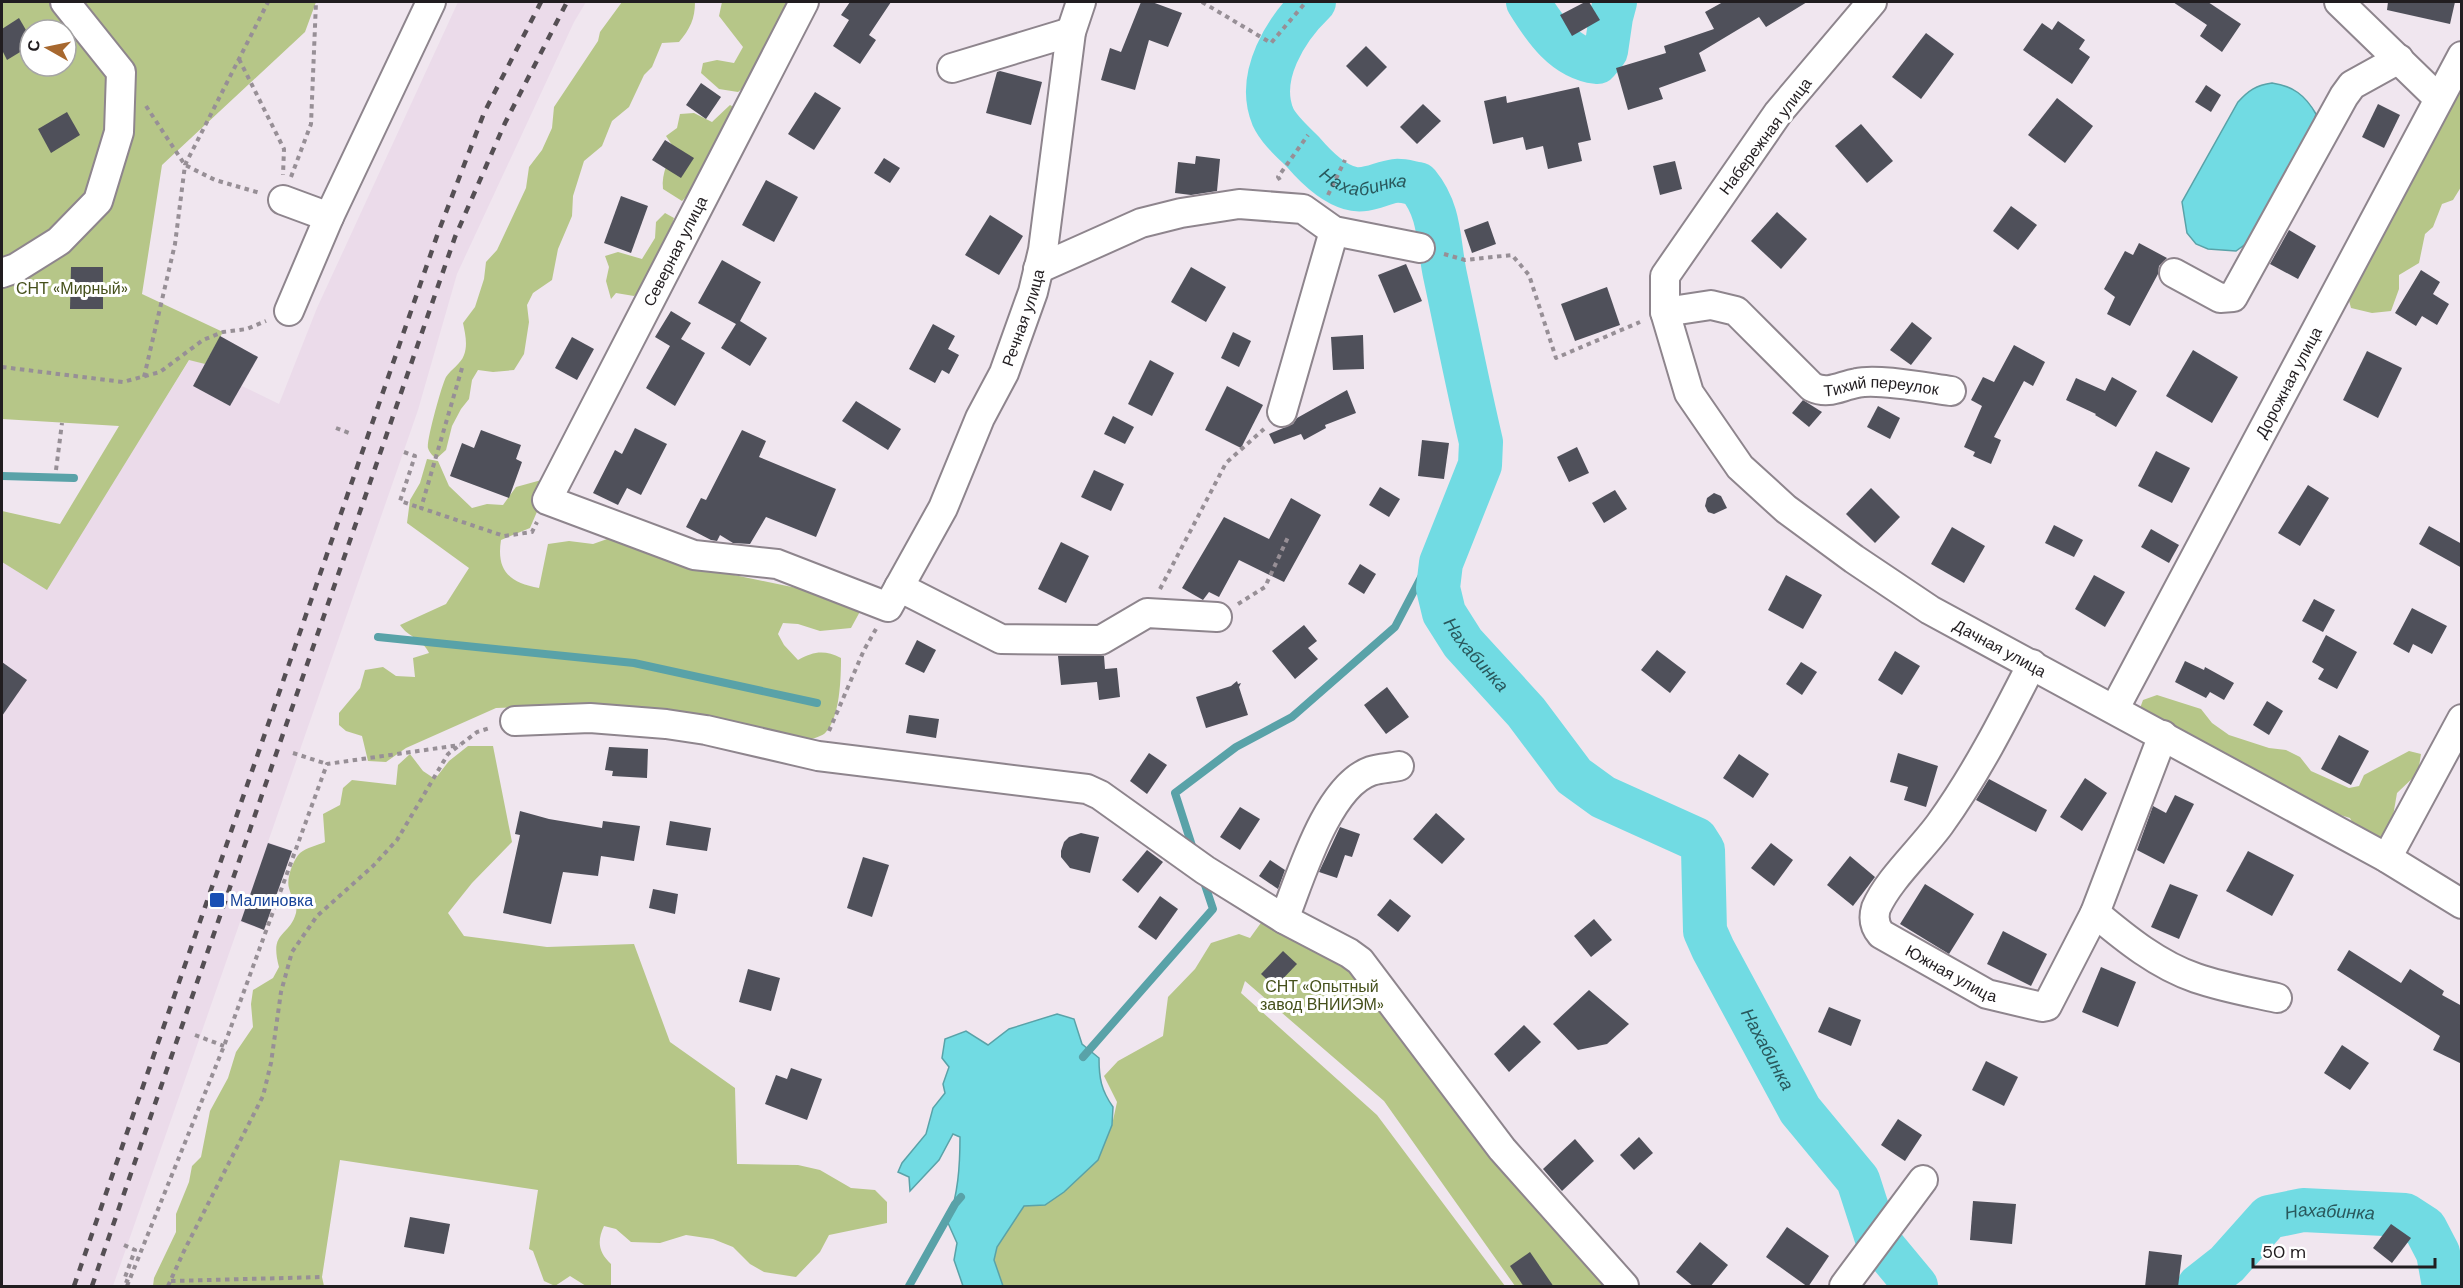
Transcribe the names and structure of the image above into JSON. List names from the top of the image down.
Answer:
{
  "streets": {
    "street": [
      "Набережная улица",
      "Северная улица",
      "Речная улица",
      "Дорожная улица",
      "Тихий переулок",
      "Дачная улица",
      "Южная улица"
    ]
  },
  "crossings": [
    ["Набережная улица", "Дачная улица"],
    ["Дорожная улица", "Дачная улица"],
    ["Тихий переулок", "Дачная улица"],
    ["Дачная улица", "Южная улица"]
  ],
  "water": ["Нахабинка"],
  "parks": ["СНТ «Мирный»", "СНТ «Опытный завод ВНИИЭМ»"],
  "places": {
    "transit": ["Малиновка"]
  },
  "scale_bar": "50 m",
  "north": "left"
}
